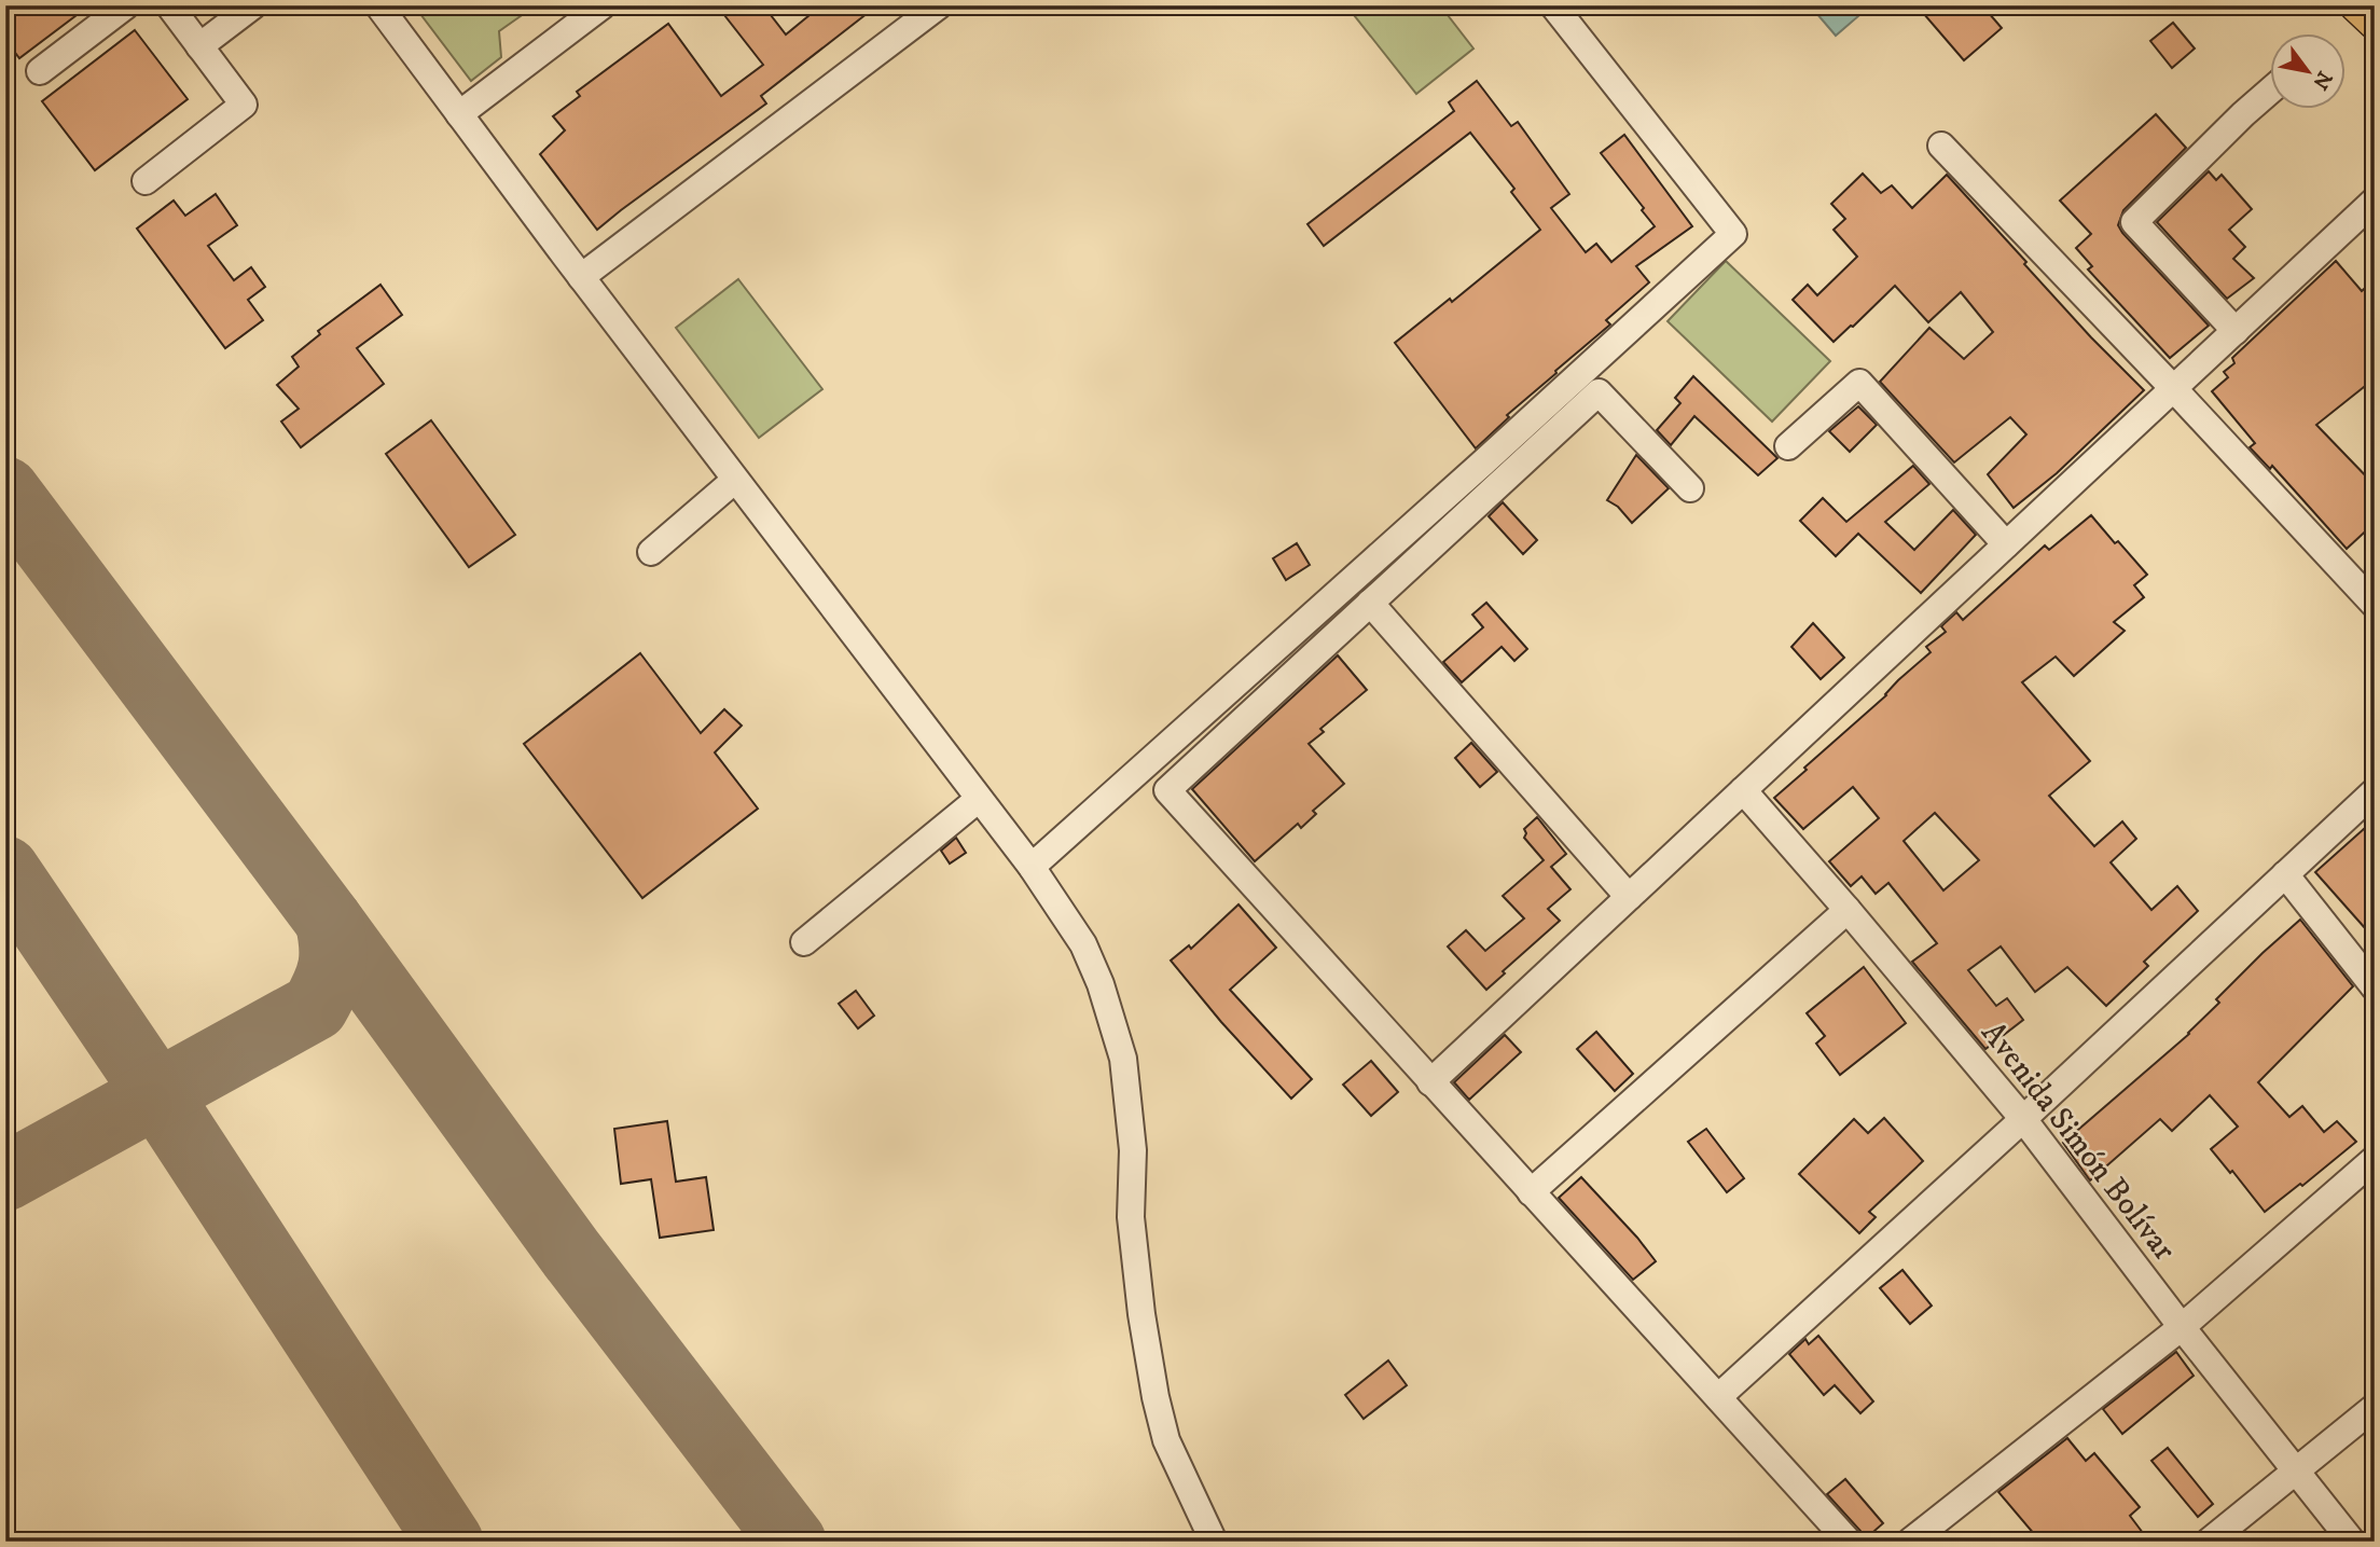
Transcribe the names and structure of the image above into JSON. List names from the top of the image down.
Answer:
{
  "streets": {
    "street": ["Avenida Simón Bolívar"]
  },
  "north": "bottom right"
}
